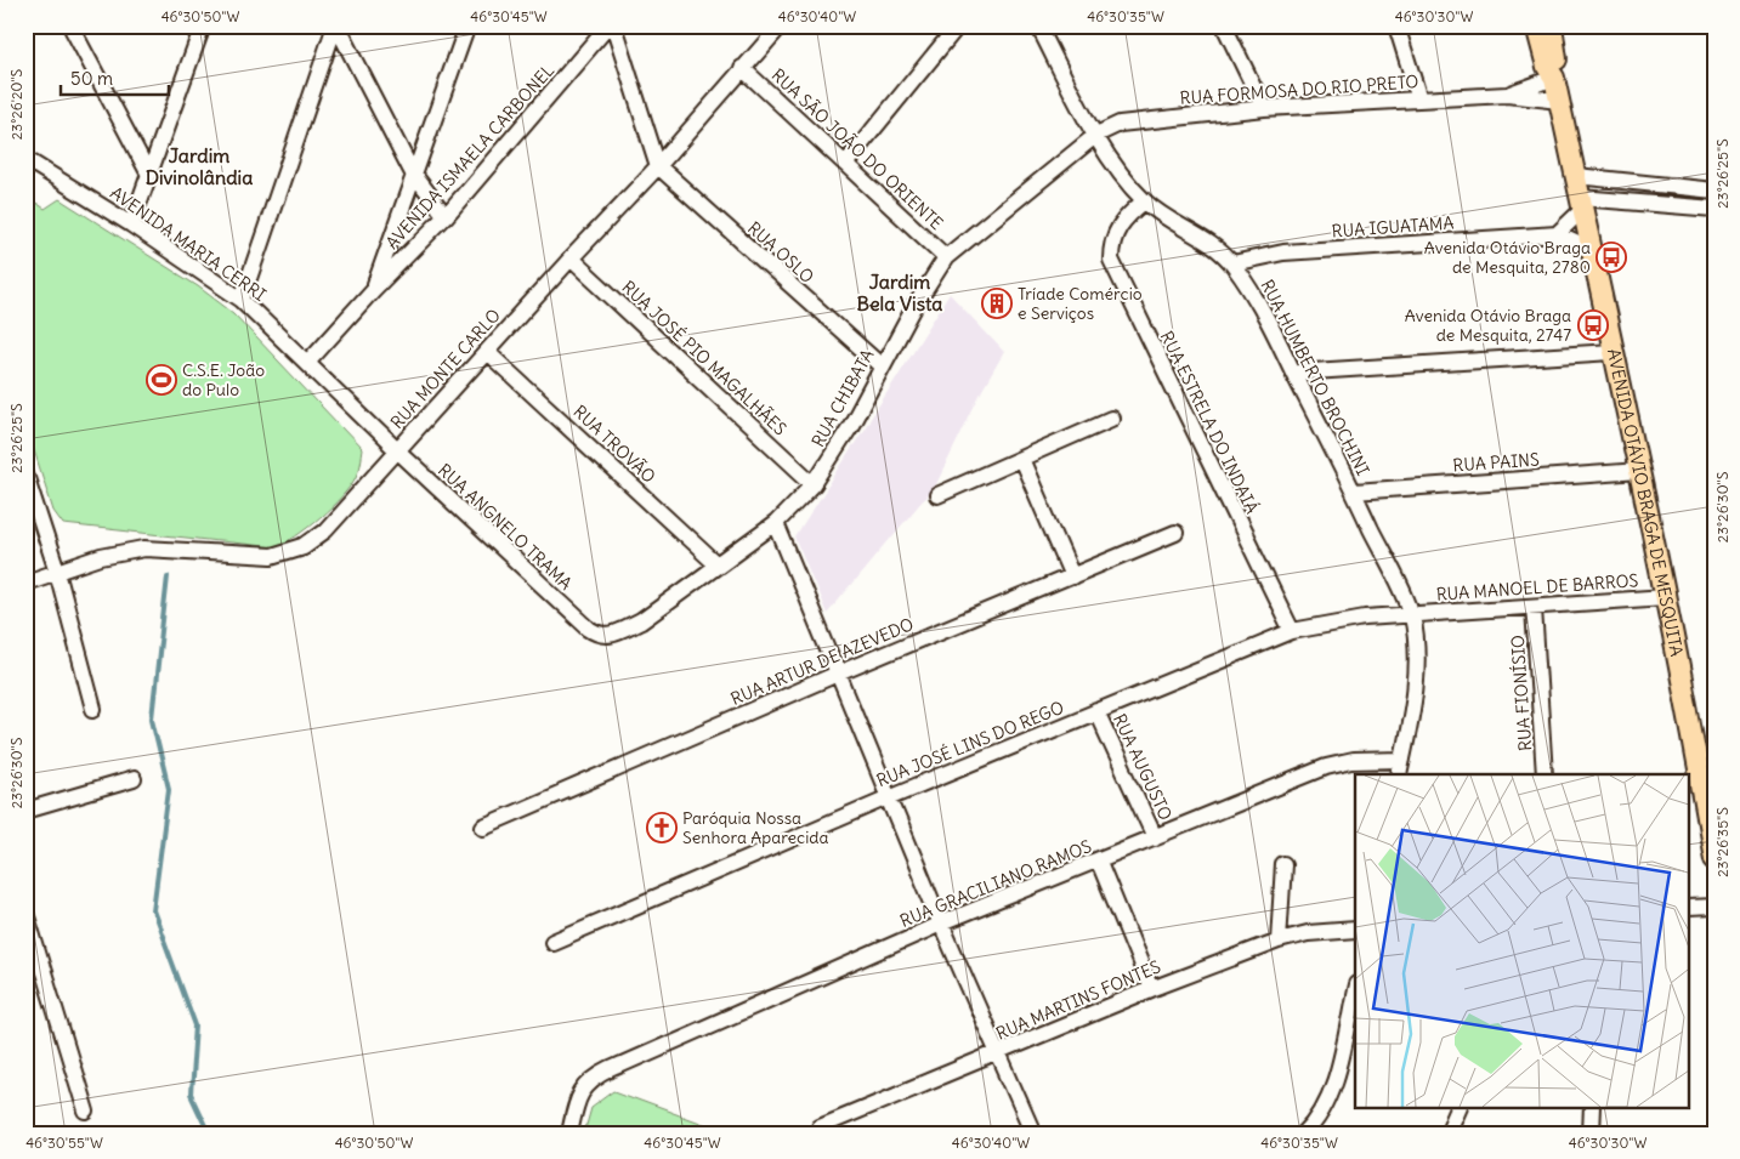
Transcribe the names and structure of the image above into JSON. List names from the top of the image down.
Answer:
{
  "streets": {
    "main road": ["AVENIDA OTÁVIO BRAGA DE MESQUITA"],
    "street": [
      "RUA FORMOSA DO RIO PRETO",
      "RUA SÃO JOÃO DO ORIENTE",
      "AVENIDA ISMAELA CARBONEL",
      "RUA IGUATAMA",
      "AVENIDA MARIA CERRI",
      "RUA OSLO",
      "RUA JOSÉ PIO MAGALHÃES",
      "RUA MONTE CARLO",
      "RUA HUMBERTO BROCHINI",
      "RUA CHIBATA",
      "RUA ESTRELA DO INDAIÁ",
      "RUA TROVÃO",
      "RUA PAINS",
      "RUA ANGNELO TRAMA",
      "RUA MANOEL DE BARROS",
      "RUA ARTUR DE AZEVEDO",
      "RUA FIONÍSIO",
      "RUA JOSÉ LINS DO REGO",
      "RUA AUGUSTO",
      "RUA GRACILIANO RAMOS",
      "RUA MARTINS FONTES"
    ]
  },
  "crossings": [
    ["RUA FORMOSA DO RIO PRETO", "RUA HUMBERTO BROCHINI"],
    ["RUA FORMOSA DO RIO PRETO", "RUA CHIBATA"],
    ["RUA FORMOSA DO RIO PRETO", "AVENIDA OTÁVIO BRAGA DE MESQUITA"],
    ["RUA SÃO JOÃO DO ORIENTE", "RUA MONTE CARLO"],
    ["RUA SÃO JOÃO DO ORIENTE", "RUA CHIBATA"],
    ["AVENIDA ISMAELA CARBONEL", "AVENIDA MARIA CERRI"],
    ["RUA IGUATAMA", "RUA HUMBERTO BROCHINI"],
    ["RUA IGUATAMA", "AVENIDA OTÁVIO BRAGA DE MESQUITA"],
    ["AVENIDA MARIA CERRI", "RUA MONTE CARLO"],
    ["AVENIDA MARIA CERRI", "RUA ANGNELO TRAMA"],
    ["RUA OSLO", "RUA MONTE CARLO"],
    ["RUA OSLO", "RUA CHIBATA"],
    ["RUA JOSÉ PIO MAGALHÃES", "RUA MONTE CARLO"],
    ["RUA JOSÉ PIO MAGALHÃES", "RUA CHIBATA"],
    ["RUA MONTE CARLO", "RUA TROVÃO"],
    ["RUA MONTE CARLO", "RUA ANGNELO TRAMA"],
    ["RUA HUMBERTO BROCHINI", "RUA CHIBATA"],
    ["RUA HUMBERTO BROCHINI", "RUA ESTRELA DO INDAIÁ"],
    ["RUA HUMBERTO BROCHINI", "RUA PAINS"],
    ["RUA HUMBERTO BROCHINI", "RUA MANOEL DE BARROS"],
    ["RUA HUMBERTO BROCHINI", "RUA JOSÉ LINS DO REGO"],
    ["RUA HUMBERTO BROCHINI", "RUA GRACILIANO RAMOS"],
    ["RUA CHIBATA", "RUA TROVÃO"],
    ["RUA CHIBATA", "RUA ANGNELO TRAMA"],
    ["RUA ESTRELA DO INDAIÁ", "RUA JOSÉ LINS DO REGO"],
    ["RUA PAINS", "AVENIDA OTÁVIO BRAGA DE MESQUITA"],
    ["AVENIDA OTÁVIO BRAGA DE MESQUITA", "RUA MANOEL DE BARROS"],
    ["RUA MANOEL DE BARROS", "RUA FIONÍSIO"],
    ["RUA MANOEL DE BARROS", "RUA JOSÉ LINS DO REGO"],
    ["RUA JOSÉ LINS DO REGO", "RUA AUGUSTO"],
    ["RUA AUGUSTO", "RUA GRACILIANO RAMOS"]
  ],
  "districts": ["Jardim Divinolândia", "Jardim Bela Vista"],
  "places": {
    "bus stop": ["Avenida Otávio Braga de Mesquita, 2780", "Avenida Otávio Braga de Mesquita, 2747"],
    "building": ["Tríade Comércio e Serviços"],
    "sports": ["C.S.E. João do Pulo"],
    "church": ["Paróquia Nossa Senhora Aparecida"]
  },
  "scale_bar": "50 m",
  "coordinates": [
    "46°30'50\"W",
    "46°30'45\"W",
    "46°30'40\"W",
    "46°30'35\"W",
    "46°30'30\"W",
    "23°26'20\"S",
    "23°26'25\"S",
    "23°26'30\"S",
    "23°26'35\"S",
    "46°30'55\"W"
  ]
}
